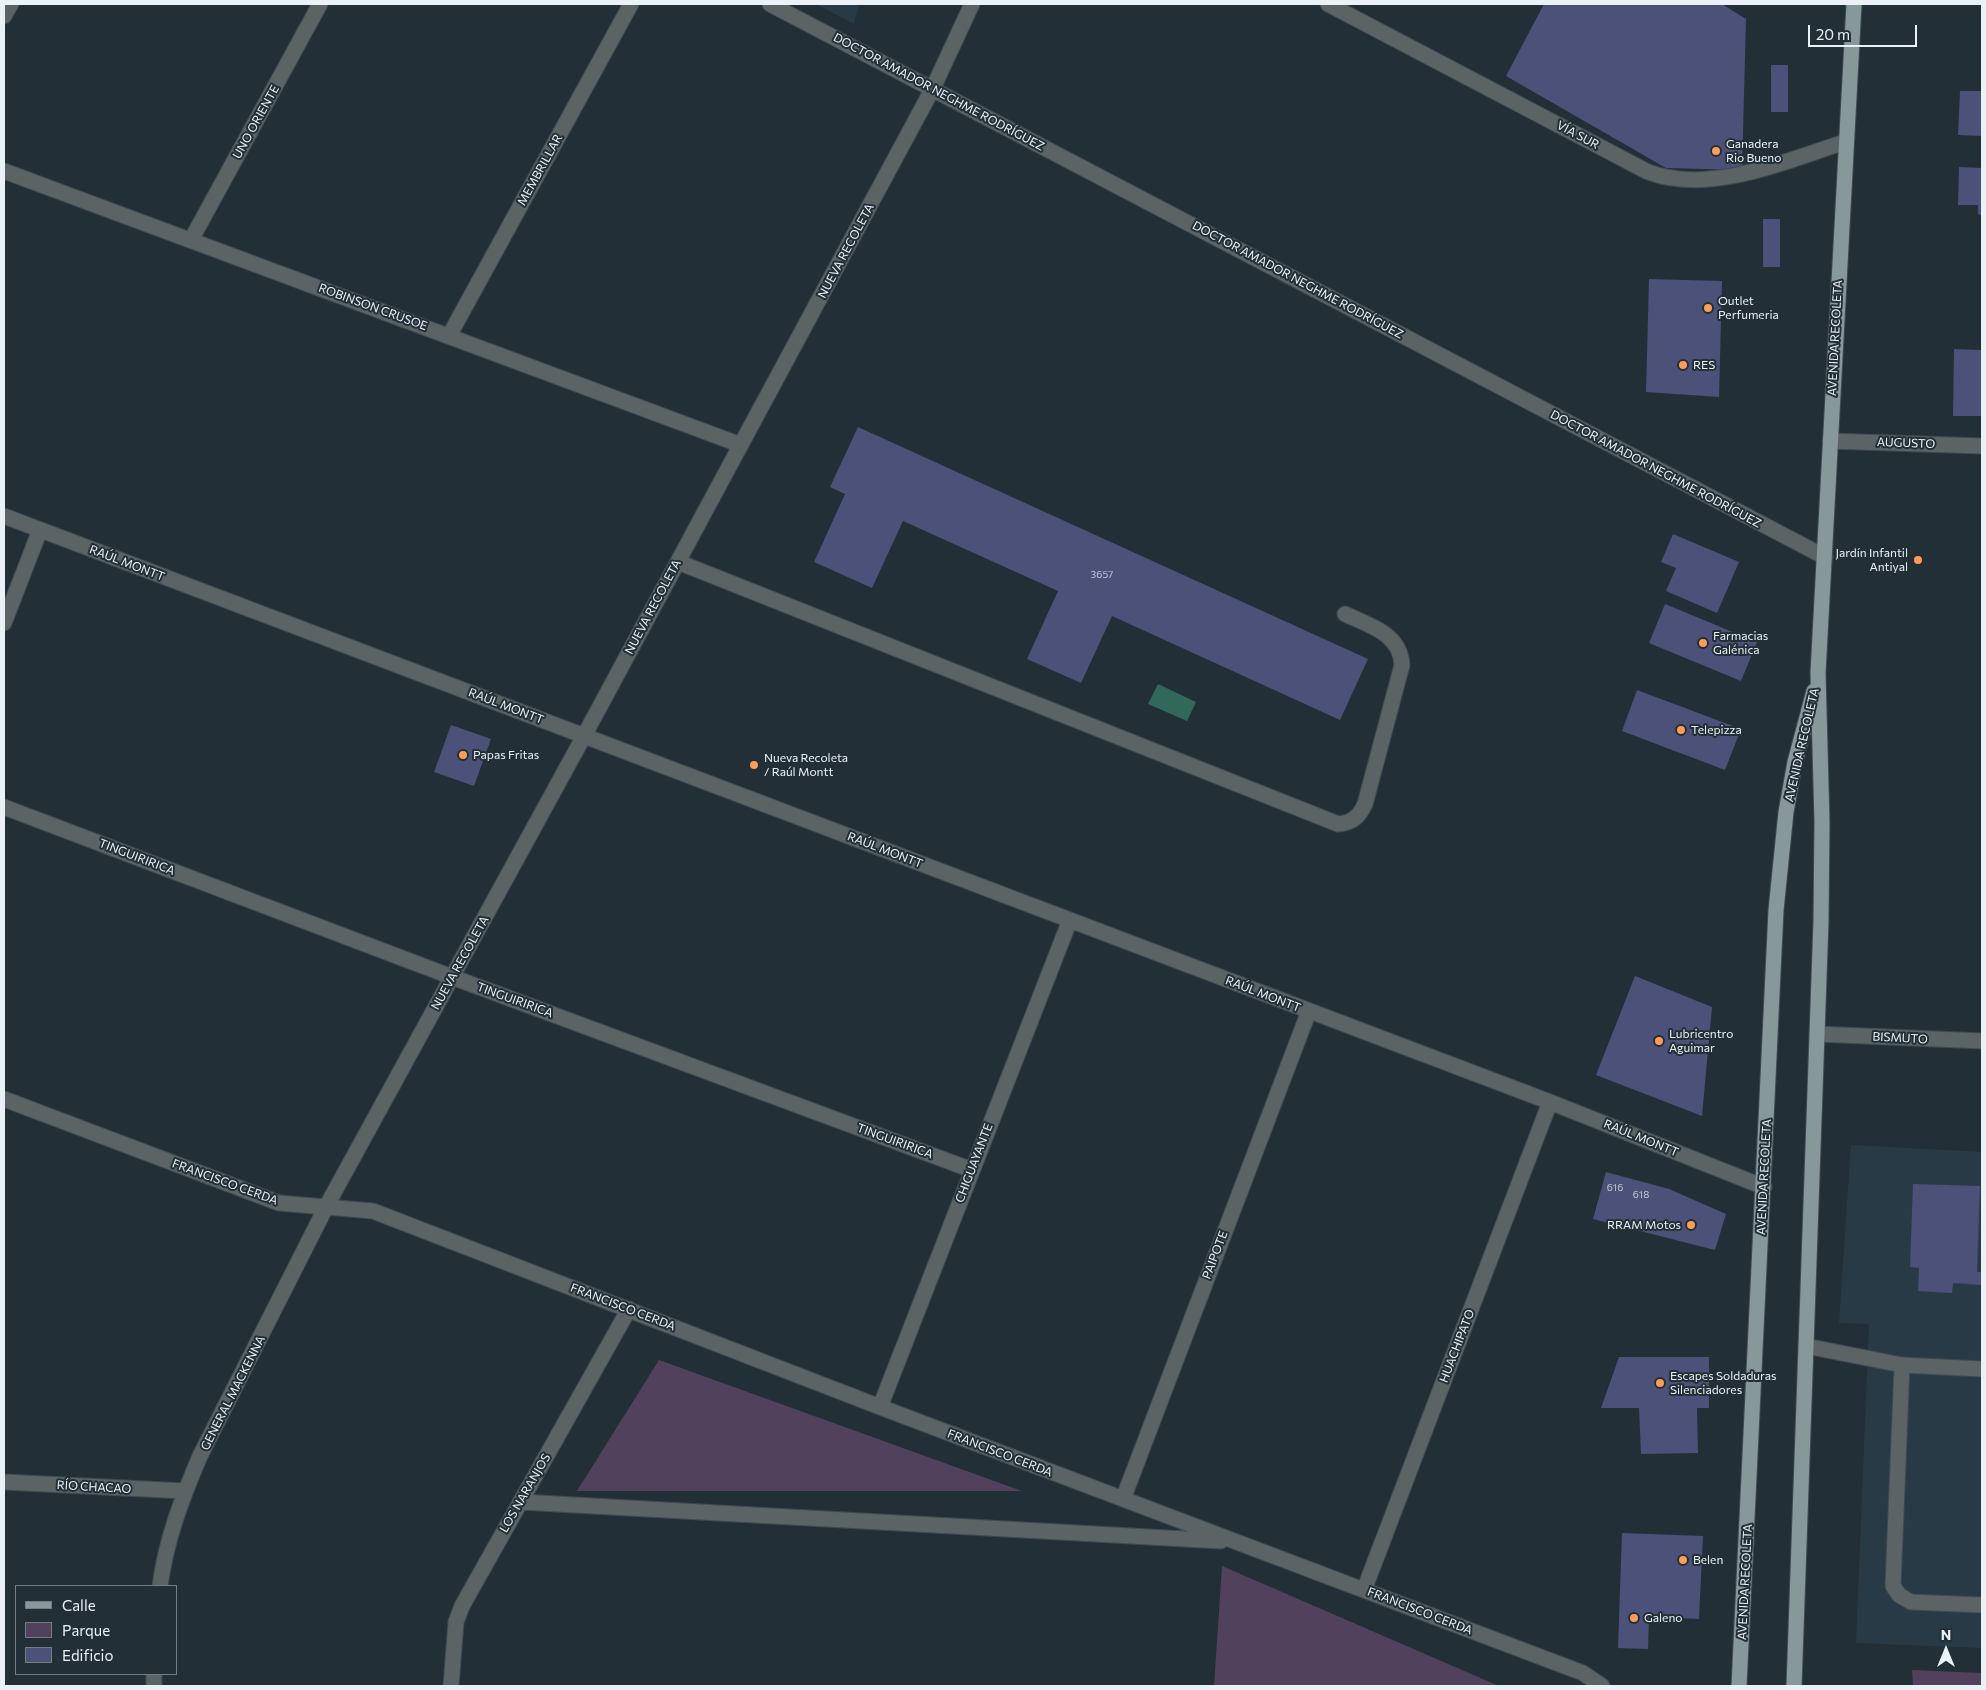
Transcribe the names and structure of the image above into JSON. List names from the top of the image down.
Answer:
{
  "streets": {
    "main road": ["AVENIDA RECOLETA"],
    "street": [
      "DOCTOR AMADOR NEGHME RODRÍGUEZ",
      "UNO ORIENTE",
      "VÍA SUR",
      "MEMBRILLAR",
      "NUEVA RECOLETA",
      "ROBINSON CRUSOE",
      "AUGUSTO",
      "RAÚL MONTT",
      "TINGUIRIRICA",
      "BISMUTO",
      "CHIGUAYANTE",
      "FRANCISCO CERDA",
      "PAIPOTE",
      "HUACHIPATO",
      "GENERAL MACKENNA",
      "RÍO CHACAO",
      "LOS NARANJOS"
    ]
  },
  "crossings": [
    ["DOCTOR AMADOR NEGHME RODRÍGUEZ", "NUEVA RECOLETA"],
    ["DOCTOR AMADOR NEGHME RODRÍGUEZ", "AVENIDA RECOLETA"],
    ["UNO ORIENTE", "ROBINSON CRUSOE"],
    ["VÍA SUR", "AVENIDA RECOLETA"],
    ["MEMBRILLAR", "ROBINSON CRUSOE"],
    ["NUEVA RECOLETA", "ROBINSON CRUSOE"],
    ["NUEVA RECOLETA", "RAÚL MONTT"],
    ["NUEVA RECOLETA", "TINGUIRIRICA"],
    ["NUEVA RECOLETA", "FRANCISCO CERDA"],
    ["NUEVA RECOLETA", "GENERAL MACKENNA"],
    ["AVENIDA RECOLETA", "AUGUSTO"],
    ["AVENIDA RECOLETA", "RAÚL MONTT"],
    ["AVENIDA RECOLETA", "BISMUTO"],
    ["RAÚL MONTT", "CHIGUAYANTE"],
    ["RAÚL MONTT", "PAIPOTE"],
    ["RAÚL MONTT", "HUACHIPATO"],
    ["TINGUIRIRICA", "CHIGUAYANTE"],
    ["CHIGUAYANTE", "FRANCISCO CERDA"],
    ["FRANCISCO CERDA", "PAIPOTE"],
    ["FRANCISCO CERDA", "HUACHIPATO"],
    ["FRANCISCO CERDA", "GENERAL MACKENNA"],
    ["FRANCISCO CERDA", "LOS NARANJOS"],
    ["GENERAL MACKENNA", "RÍO CHACAO"]
  ],
  "places": [
    "Ganadera Rio Bueno",
    "Outlet Perfumeria",
    "RES",
    "Jardín Infantil Antiyal",
    "Farmacias Galénica",
    "Telepizza",
    "Papas Fritas",
    "Nueva Recoleta / Raúl Montt",
    "Lubricentro Aguimar",
    "RRAM Motos",
    "Escapes Soldaduras Silenciadores",
    "Belen",
    "Galeno"
  ],
  "house_numbers": ["3657", "616", "618"],
  "legend": ["Calle", "Parque", "Edificio"],
  "scale_bar": "20 m",
  "north": "top"
}
